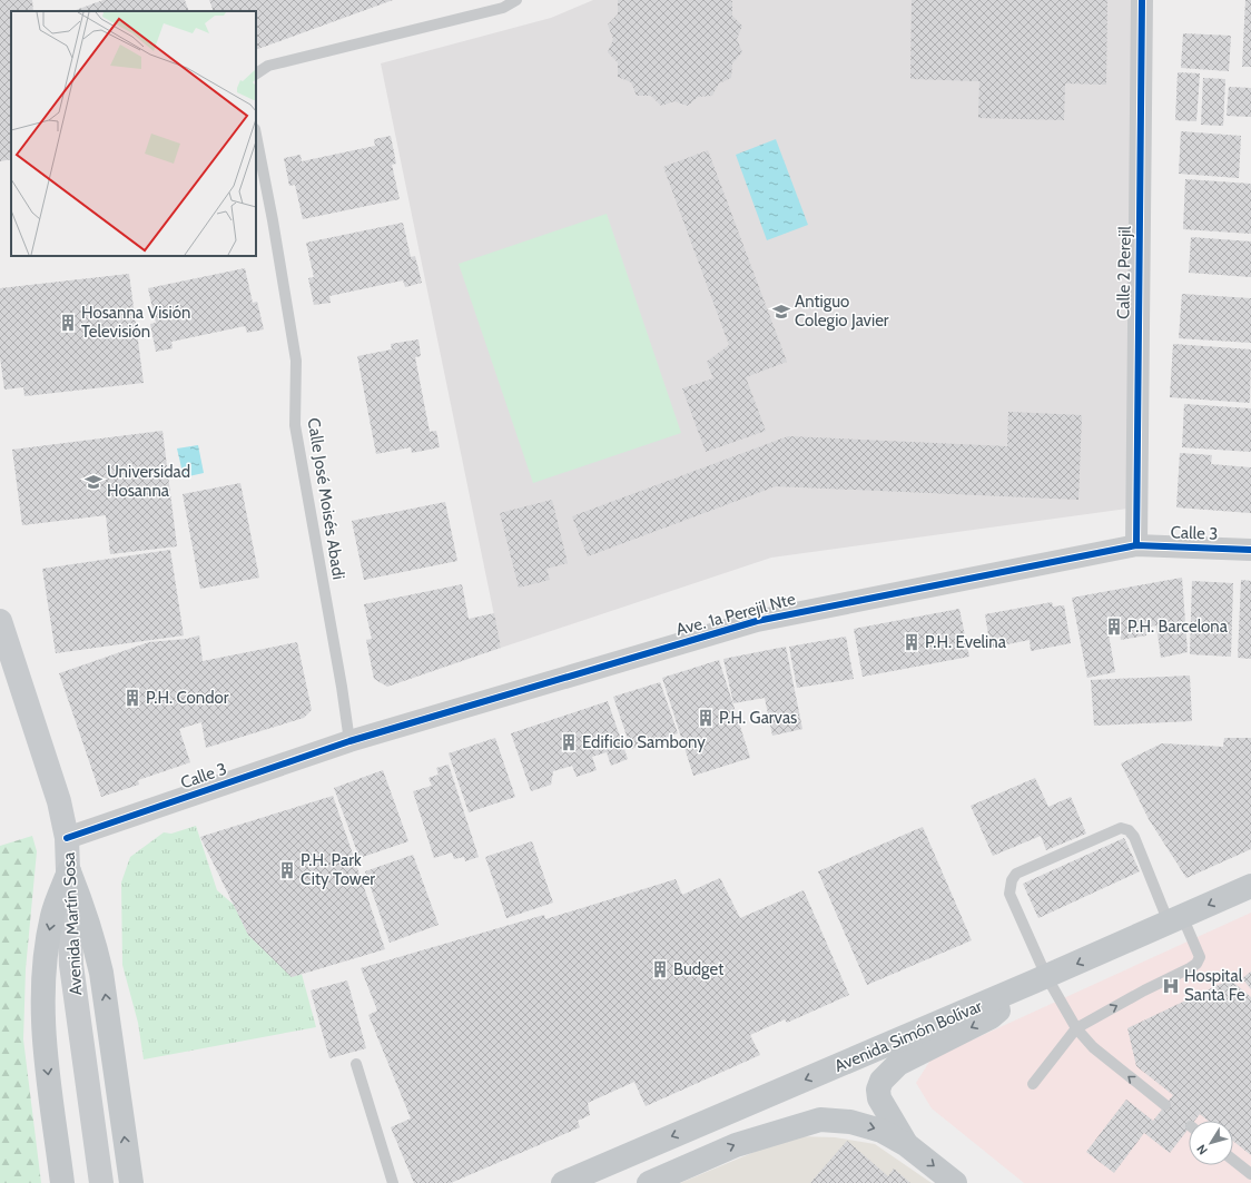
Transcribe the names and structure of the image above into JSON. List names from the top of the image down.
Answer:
{
  "streets": {
    "main road": ["Avenida Martín Sosa", "Avenida Simón Bolívar"],
    "street": ["Calle 2 Perejil", "Calle 3", "Ave. 1a Perejil Nte"],
    "lane": ["Calle José Moisés Abadi"]
  },
  "crossings": [
    ["Calle 2 Perejil", "Calle 3"],
    ["Calle 2 Perejil", "Ave. 1a Perejil Nte"],
    ["Calle José Moisés Abadi", "Calle 3"],
    ["Calle José Moisés Abadi", "Ave. 1a Perejil Nte"],
    ["Calle 3", "Ave. 1a Perejil Nte"],
    ["Calle 3", "Avenida Martín Sosa"]
  ],
  "places": {
    "school or university": ["Antiguo Colegio Javier", "Universidad Hosanna"],
    "building": [
      "Hosanna Visión Televisión",
      "P.H. Barcelona",
      "P.H. Evelina",
      "P.H. Condor",
      "P.H. Garvas",
      "Edificio Sambony",
      "P.H. Park City Tower",
      "Budget"
    ],
    "hospital": ["Hospital Santa Fe"]
  },
  "north": "bottom left"
}
